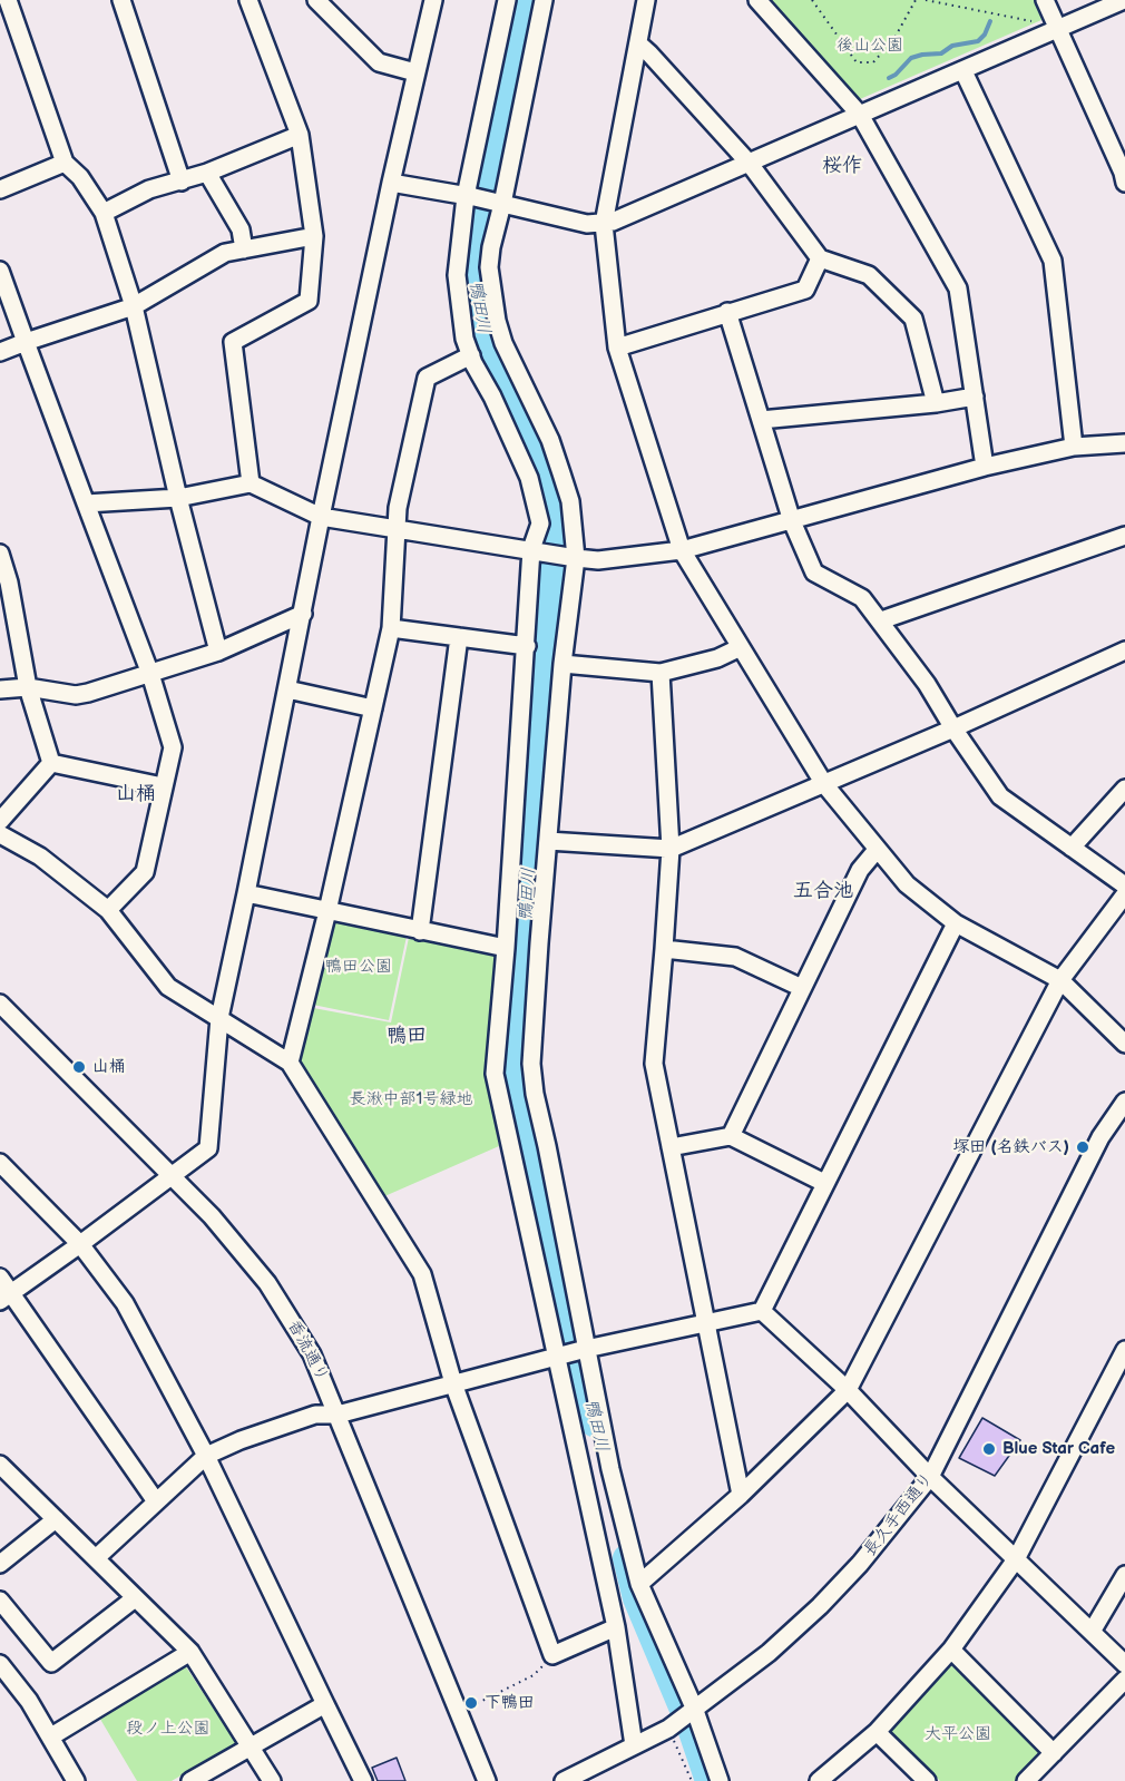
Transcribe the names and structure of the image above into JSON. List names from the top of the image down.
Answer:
{
  "streets": {
    "street": ["香流通り", "長久手西通り"]
  },
  "districts": [
    "桜作",
    "山桶",
    "五合池",
    "鴨田"
  ],
  "water": ["鴨田川"],
  "parks": [
    "後山公園",
    "鴨田公園",
    "長湫中部1号緑地",
    "段ノ上公園",
    "大平公園"
  ],
  "places": [
    "山桶",
    "塚田 (名鉄バス)",
    "Blue Star Cafe",
    "下鴨田"
  ]
}
